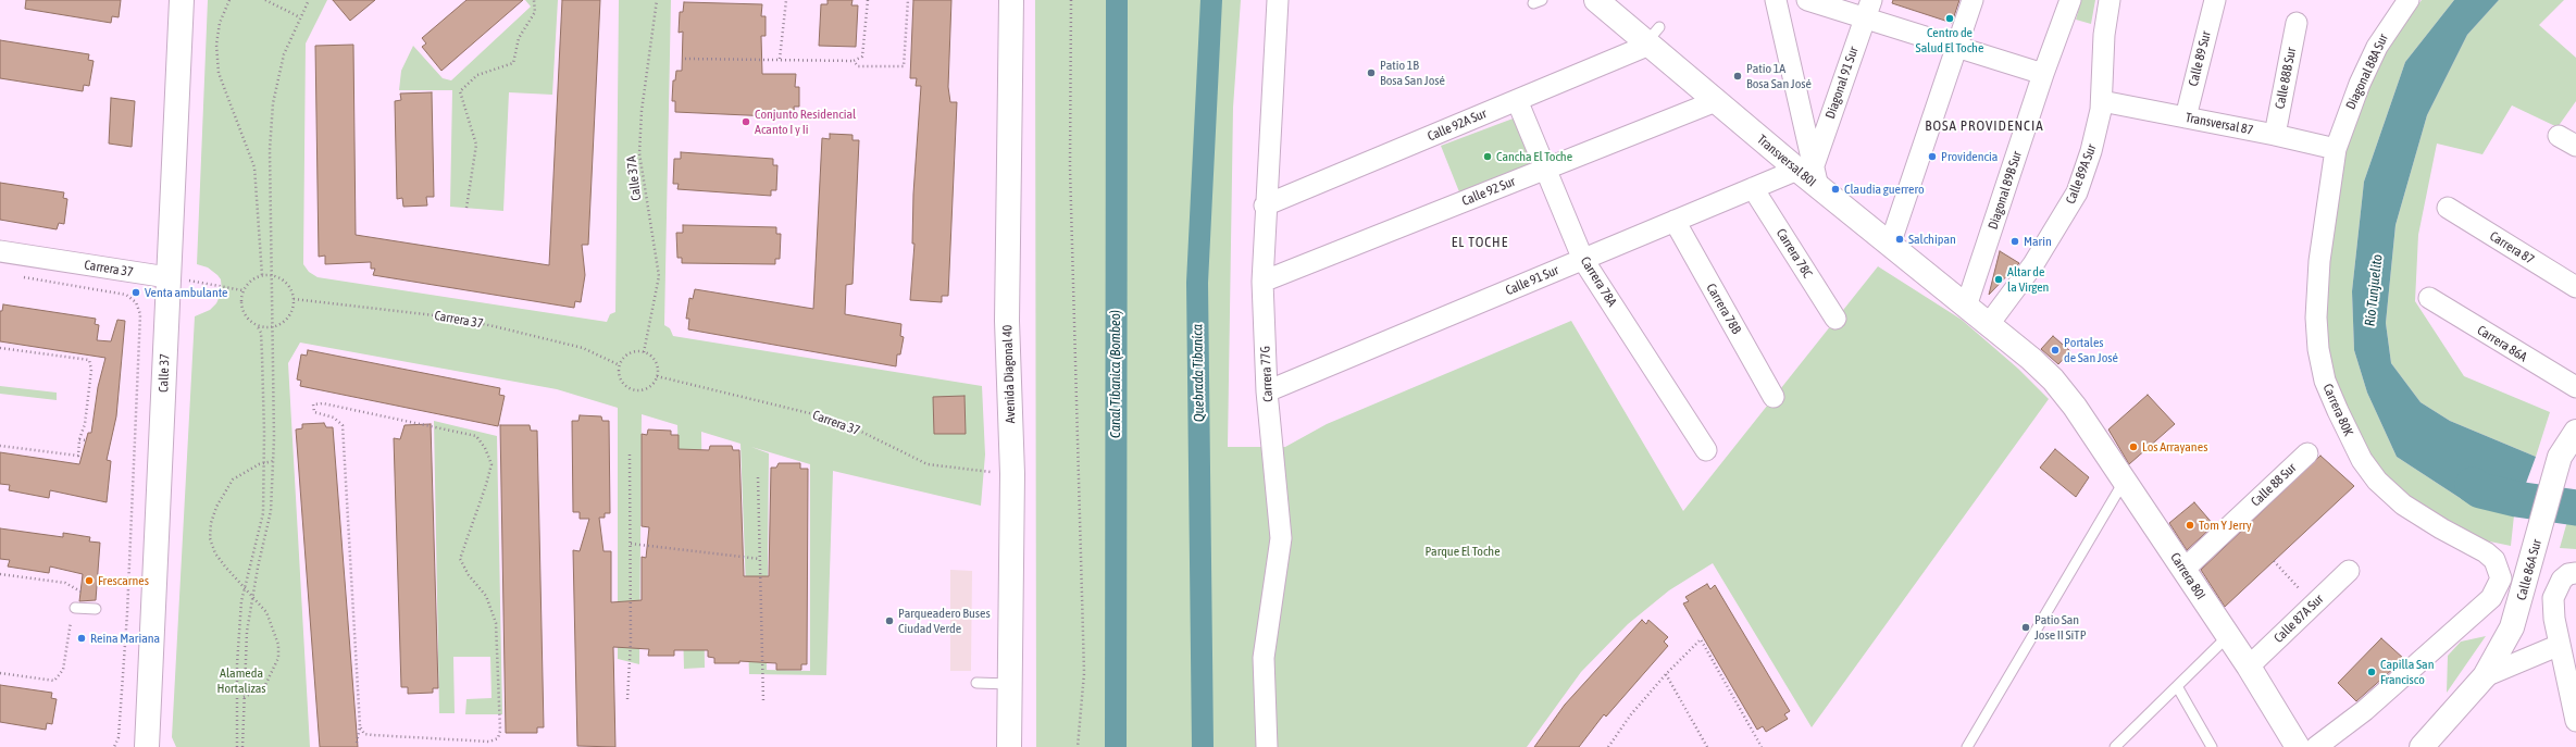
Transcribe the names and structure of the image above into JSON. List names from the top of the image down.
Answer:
{
  "streets": {
    "main road": [
      "Transversal 80I",
      "Calle 37",
      "Avenida Diagonal 40",
      "Calle 86A Sur",
      "Carrera 80I"
    ],
    "street": [
      "Calle 89 Sur",
      "Diagonal 88A Sur",
      "Calle 88B Sur",
      "Diagonal 91 Sur",
      "Transversal 87",
      "Calle 92A Sur",
      "Calle 89A Sur",
      "Diagonal 89B Sur",
      "Calle 92 Sur",
      "Carrera 87",
      "Carrera 78C",
      "Carrera 37",
      "Calle 91 Sur",
      "Carrera 78A",
      "Carrera 78B",
      "Carrera 86A",
      "Carrera 77G",
      "Carrera 80K",
      "Calle 88 Sur",
      "Calle 87A Sur"
    ],
    "path": ["Calle 37A"]
  },
  "crossings": [
    ["Calle 89 Sur", "Transversal 87"],
    ["Diagonal 88A Sur", "Transversal 87"],
    ["Diagonal 88A Sur", "Carrera 80K"],
    ["Calle 88B Sur", "Transversal 87"],
    ["Diagonal 91 Sur", "Transversal 80I"],
    ["Diagonal 91 Sur", "Calle 91 Sur"],
    ["Transversal 87", "Calle 89A Sur"],
    ["Transversal 87", "Carrera 80K"],
    ["Calle 92A Sur", "Transversal 80I"],
    ["Calle 92A Sur", "Carrera 78A"],
    ["Calle 92A Sur", "Carrera 77G"],
    ["Transversal 80I", "Calle 89A Sur"],
    ["Transversal 80I", "Diagonal 89B Sur"],
    ["Transversal 80I", "Calle 92 Sur"],
    ["Transversal 80I", "Calle 91 Sur"],
    ["Transversal 80I", "Carrera 80I"],
    ["Calle 37A", "Carrera 37"],
    ["Calle 92 Sur", "Carrera 78A"],
    ["Calle 92 Sur", "Carrera 77G"],
    ["Carrera 78C", "Calle 91 Sur"],
    ["Carrera 37", "Calle 37"],
    ["Carrera 37", "Avenida Diagonal 40"],
    ["Calle 91 Sur", "Carrera 78A"],
    ["Calle 91 Sur", "Carrera 78B"],
    ["Calle 91 Sur", "Carrera 77G"],
    ["Calle 88 Sur", "Carrera 80I"],
    ["Carrera 80I", "Calle 87A Sur"]
  ],
  "districts": ["BOSA PROVIDENCIA", "EL TOCHE"],
  "water": ["Río Tunjuelito", "Quebrada Tibaníca", "Canal Tibanica (Bombeo)"],
  "parks": ["Parque El Toche", "Alameda Hortalizas"],
  "places": [
    "Centro de Salud El Toche",
    "Patio 1B Bosa San José",
    "Patio 1A Bosa San José",
    "Conjunto Residencial Acanto I y Ii",
    "Cancha El Toche",
    "Providencia",
    "Claudia guerrero",
    "Salchipan",
    "Marin",
    "Altar de la Virgen",
    "Venta ambulante",
    "Portales de San José",
    "Los Arrayanes",
    "Tom Y Jerry",
    "Frescarnes",
    "Parqueadero Buses Ciudad Verde",
    "Patio San Jose II SiTP",
    "Reina Mariana",
    "Capilla San Francisco"
  ]
}
